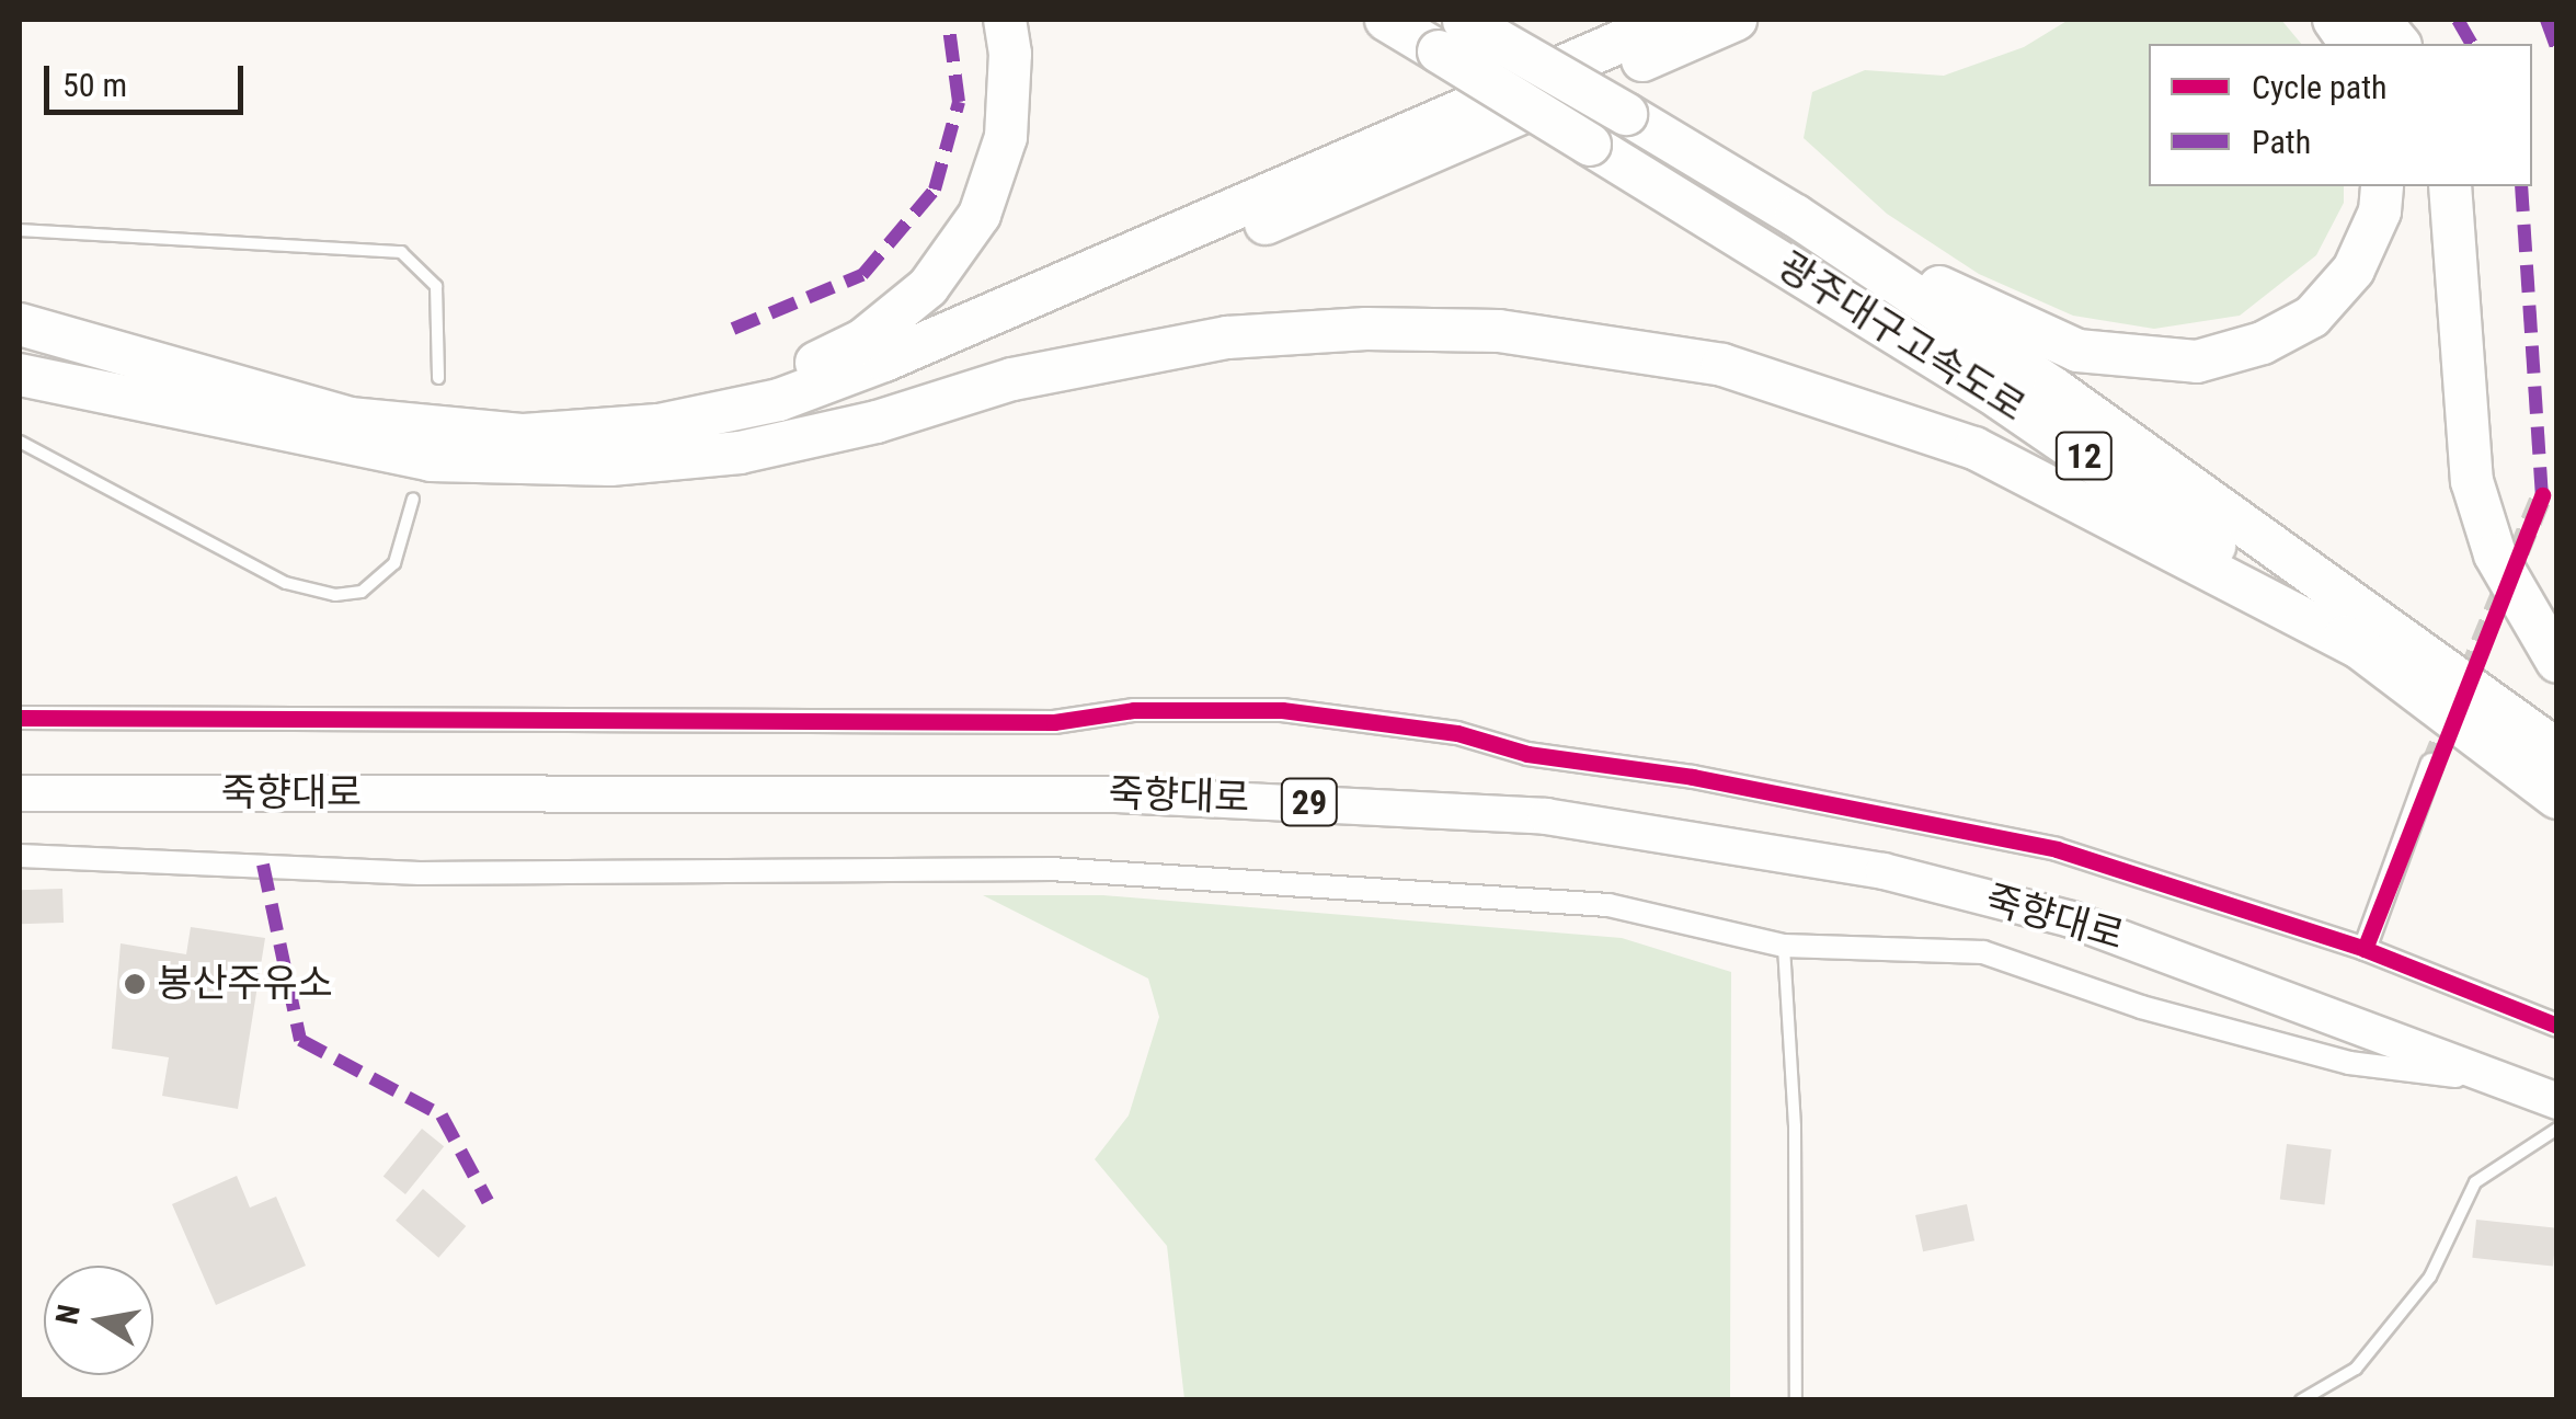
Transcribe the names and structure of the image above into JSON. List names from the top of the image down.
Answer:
{
  "streets": {
    "highway": ["광주대구고속도로", "12"],
    "main road": ["죽향대로", "29"]
  },
  "places": ["봉산주유소"],
  "legend": ["Cycle path", "Path"],
  "scale_bar": "50 m",
  "north": "left"
}
